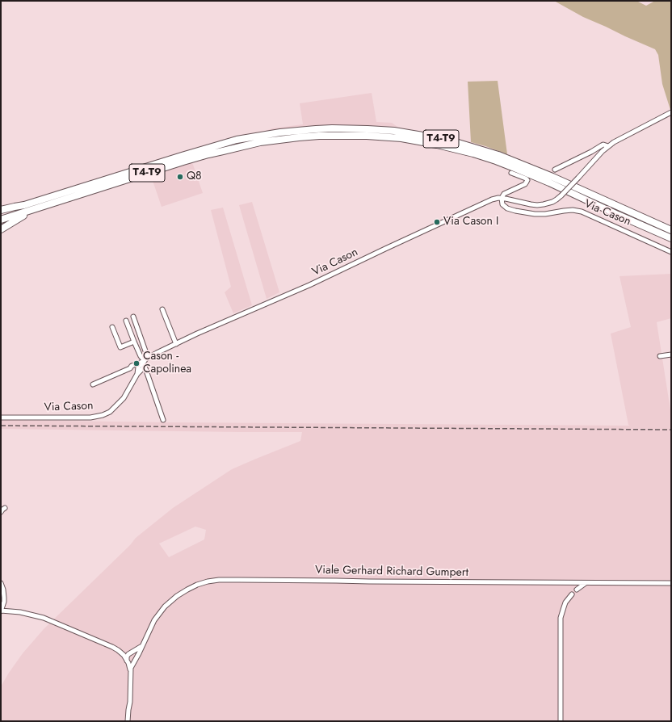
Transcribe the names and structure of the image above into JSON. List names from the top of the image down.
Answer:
{
  "streets": {
    "highway": ["T4-T9"],
    "street": ["Via Cason", "Viale Gerhard Richard Gumpert"]
  },
  "places": ["Q8", "Via Cason I", "Cason - Capolinea"]
}
